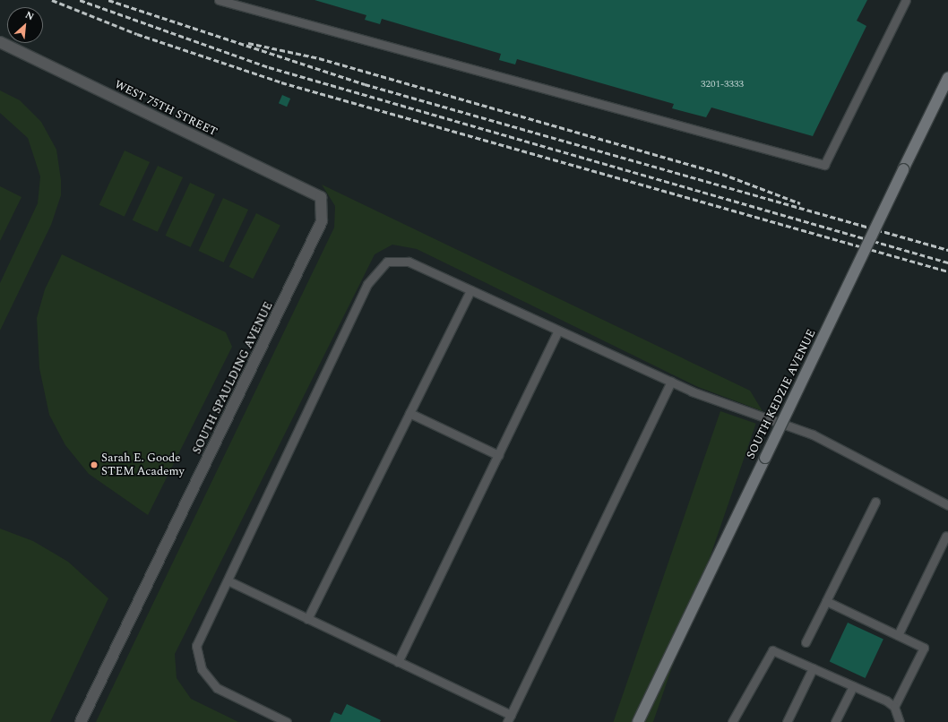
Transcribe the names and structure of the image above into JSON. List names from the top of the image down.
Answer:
{
  "streets": {
    "main road": ["SOUTH KEDZIE AVENUE"],
    "street": ["WEST 75TH STREET", "SOUTH SPAULDING AVENUE"]
  },
  "crossings": [
    ["WEST 75TH STREET", "SOUTH SPAULDING AVENUE"]
  ],
  "places": ["Sarah E. Goode STEM Academy"],
  "house_numbers": ["3201-3333"],
  "north": "top right"
}
